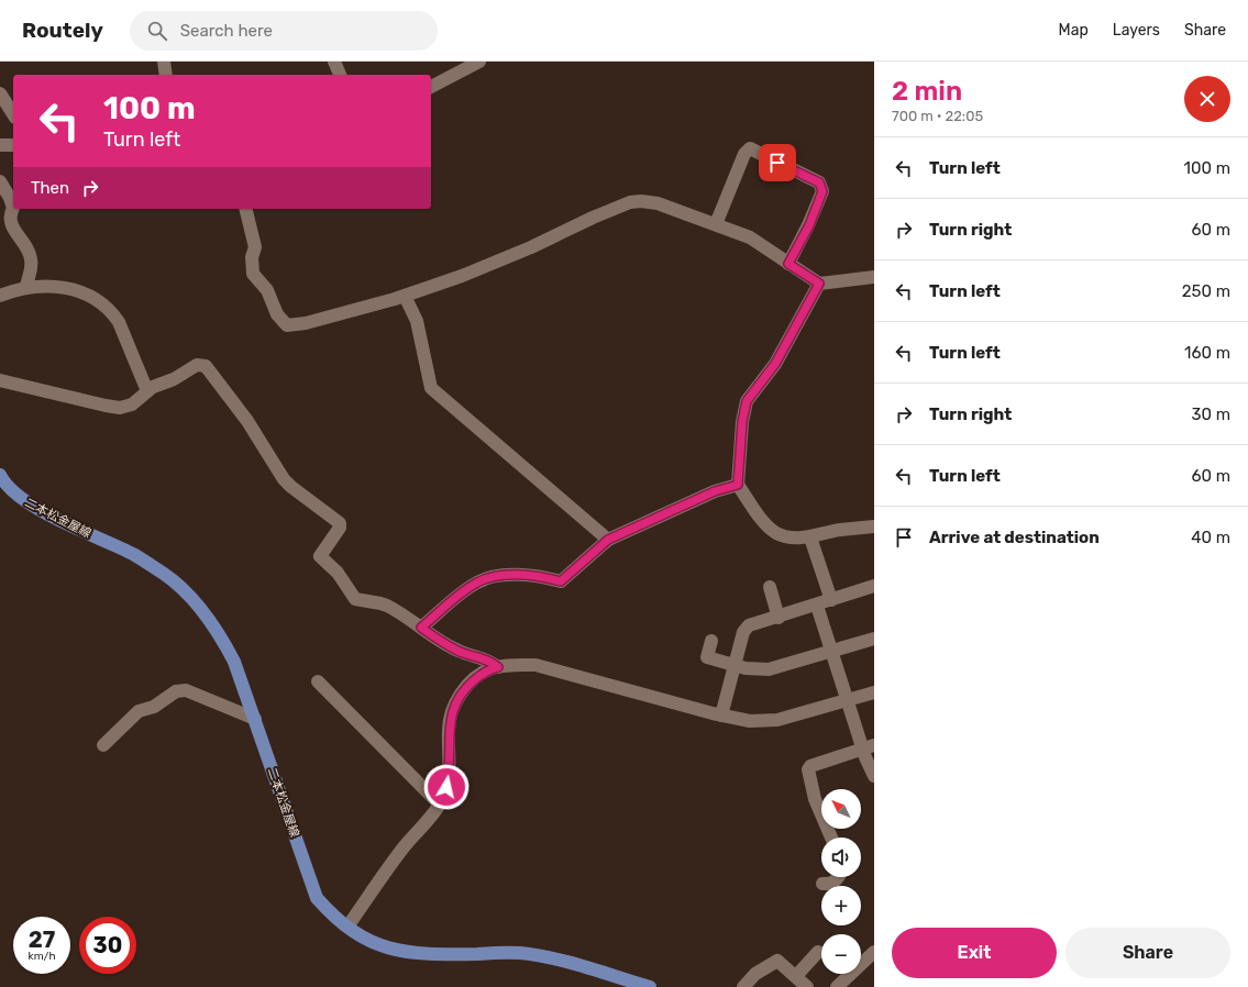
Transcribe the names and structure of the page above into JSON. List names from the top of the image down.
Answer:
{
  "streets": {
    "main road": ["二本松金屋線"]
  },
  "north": "top left",
  "page": {
    "header": "Routely",
    "search": "Search here",
    "nav": ["Map", "Layers", "Share"],
    "heading": ["2 min", "700 m · 22:05"],
    "turn": ["100 m", "Turn left"],
    "list": [
      {
        "name": "Turn left",
        "value": "100 m"
      },
      {
        "name": "Turn right",
        "value": "60 m"
      },
      {
        "name": "Turn left",
        "value": "250 m"
      },
      {
        "name": "Turn left",
        "value": "160 m"
      },
      {
        "name": "Turn right",
        "value": "30 m"
      },
      {
        "name": "Turn left",
        "value": "60 m"
      },
      {
        "name": "Arrive at destination",
        "value": "40 m"
      }
    ],
    "then": "Then",
    "map_buttons": ["+", "−"],
    "speed": "27 km/h",
    "limit": "30",
    "buttons": ["Exit", "Share"]
  }
}
